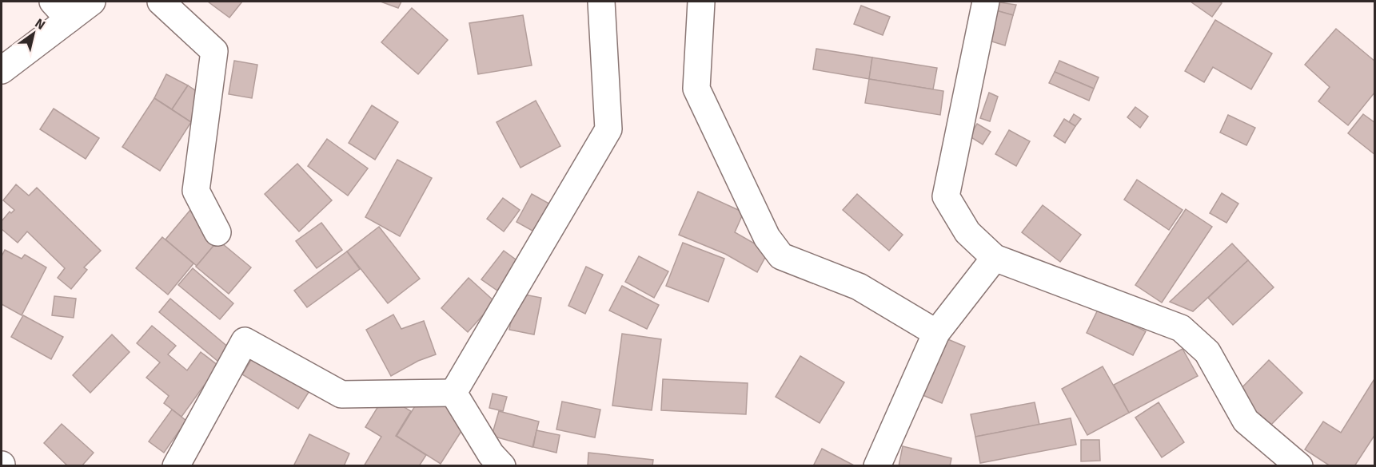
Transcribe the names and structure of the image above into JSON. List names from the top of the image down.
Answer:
{
  "north": "top right"
}
